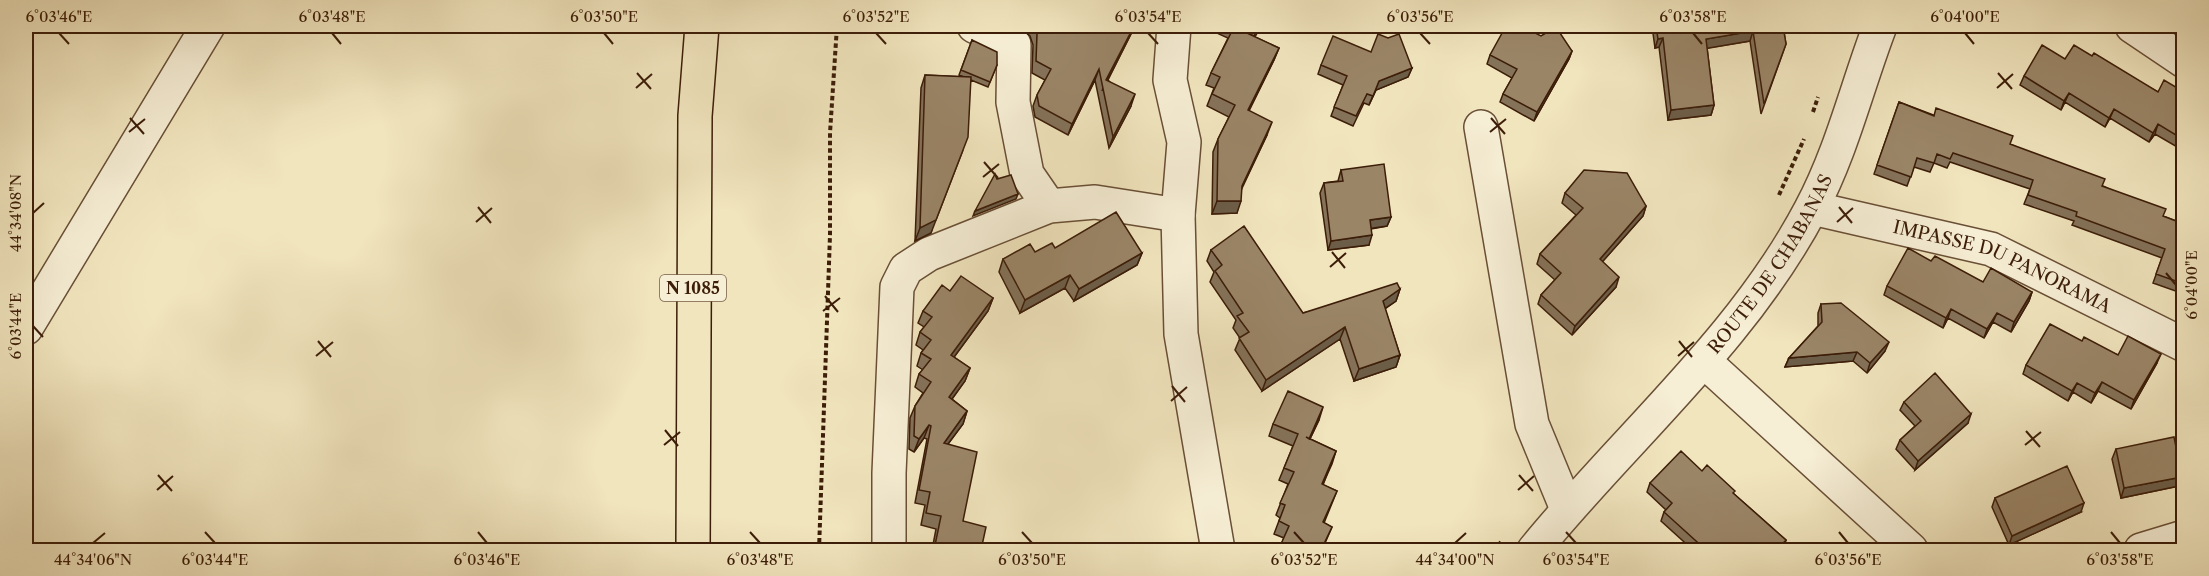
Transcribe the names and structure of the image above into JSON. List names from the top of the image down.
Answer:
{
  "streets": {
    "main road": ["N 1085"],
    "street": ["ROUTE DE CHABANAS", "IMPASSE DU PANORAMA"]
  },
  "crossings": [
    ["ROUTE DE CHABANAS", "IMPASSE DU PANORAMA"]
  ],
  "coordinates": [
    "6°03'46\"E",
    "6°03'48\"E",
    "6°03'50\"E",
    "6°03'52\"E",
    "6°03'54\"E",
    "6°03'56\"E",
    "6°03'58\"E",
    "6°04'00\"E",
    "44°34'08\"N",
    "6°03'44\"E",
    "44°34'06\"N",
    "44°34'00\"N"
  ]
}
